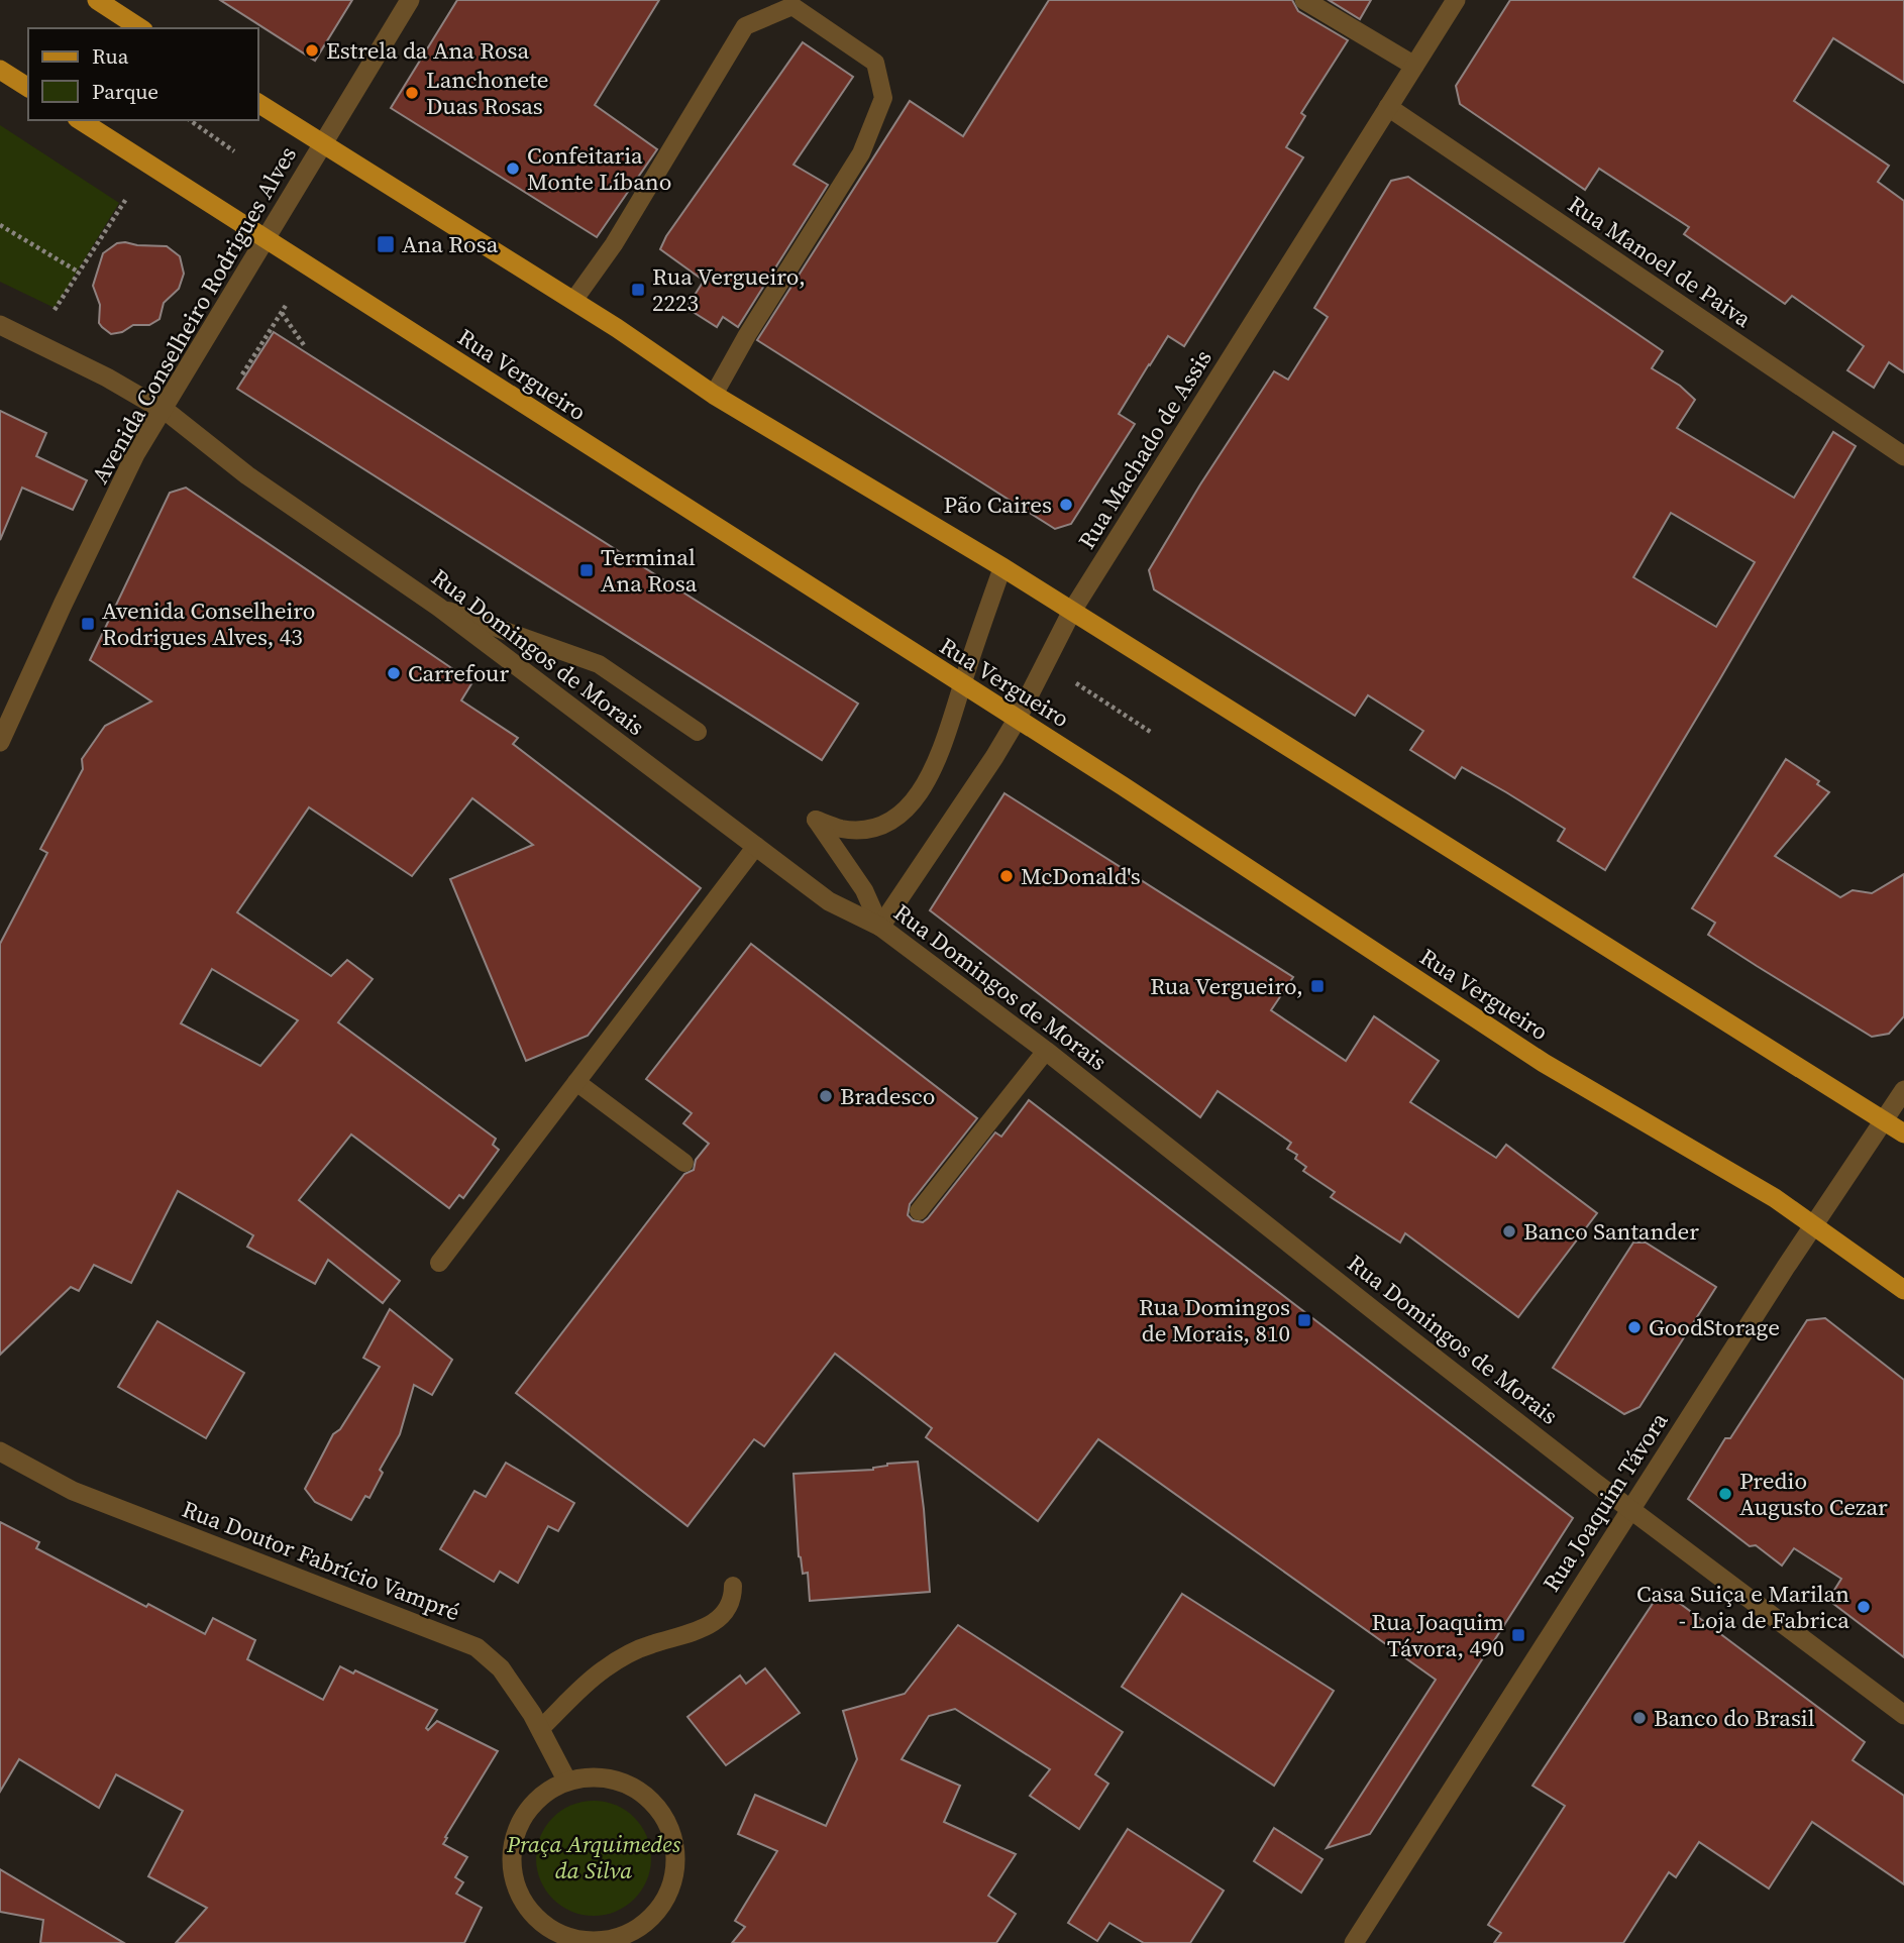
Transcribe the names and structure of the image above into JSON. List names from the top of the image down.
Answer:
{
  "streets": {
    "main road": ["Rua Vergueiro"],
    "street": [
      "Rua Manoel de Paiva",
      "Avenida Conselheiro Rodrigues Alves",
      "Rua Machado de Assis",
      "Rua Domingos de Morais",
      "Rua Joaquim Távora",
      "Rua Doutor Fabrício Vampré"
    ]
  },
  "crossings": [
    ["Rua Manoel de Paiva", "Rua Machado de Assis"],
    ["Avenida Conselheiro Rodrigues Alves", "Rua Vergueiro"],
    ["Avenida Conselheiro Rodrigues Alves", "Rua Domingos de Morais"],
    ["Rua Vergueiro", "Rua Machado de Assis"],
    ["Rua Vergueiro", "Rua Joaquim Távora"],
    ["Rua Machado de Assis", "Rua Domingos de Morais"],
    ["Rua Domingos de Morais", "Rua Joaquim Távora"]
  ],
  "parks": ["Praça Arquimedes da Silva"],
  "places": {
    "other": [
      "Estrela da Ana Rosa",
      "Lanchonete Duas Rosas",
      "Confeitaria Monte Líbano",
      "Pão Caires",
      "Carrefour",
      "McDonald's",
      "Bradesco",
      "Banco Santander",
      "GoodStorage",
      "Predio Augusto Cezar",
      "Casa Suiça e Marilan - Loja de Fabrica",
      "Banco do Brasil"
    ],
    "transit": [
      "Ana Rosa",
      "Rua Vergueiro, 2223",
      "Terminal Ana Rosa",
      "Avenida Conselheiro Rodrigues Alves, 43",
      "Rua Vergueiro,",
      "Rua Domingos de Morais, 810",
      "Rua Joaquim Távora, 490"
    ]
  },
  "legend": ["Rua", "Parque"]
}
